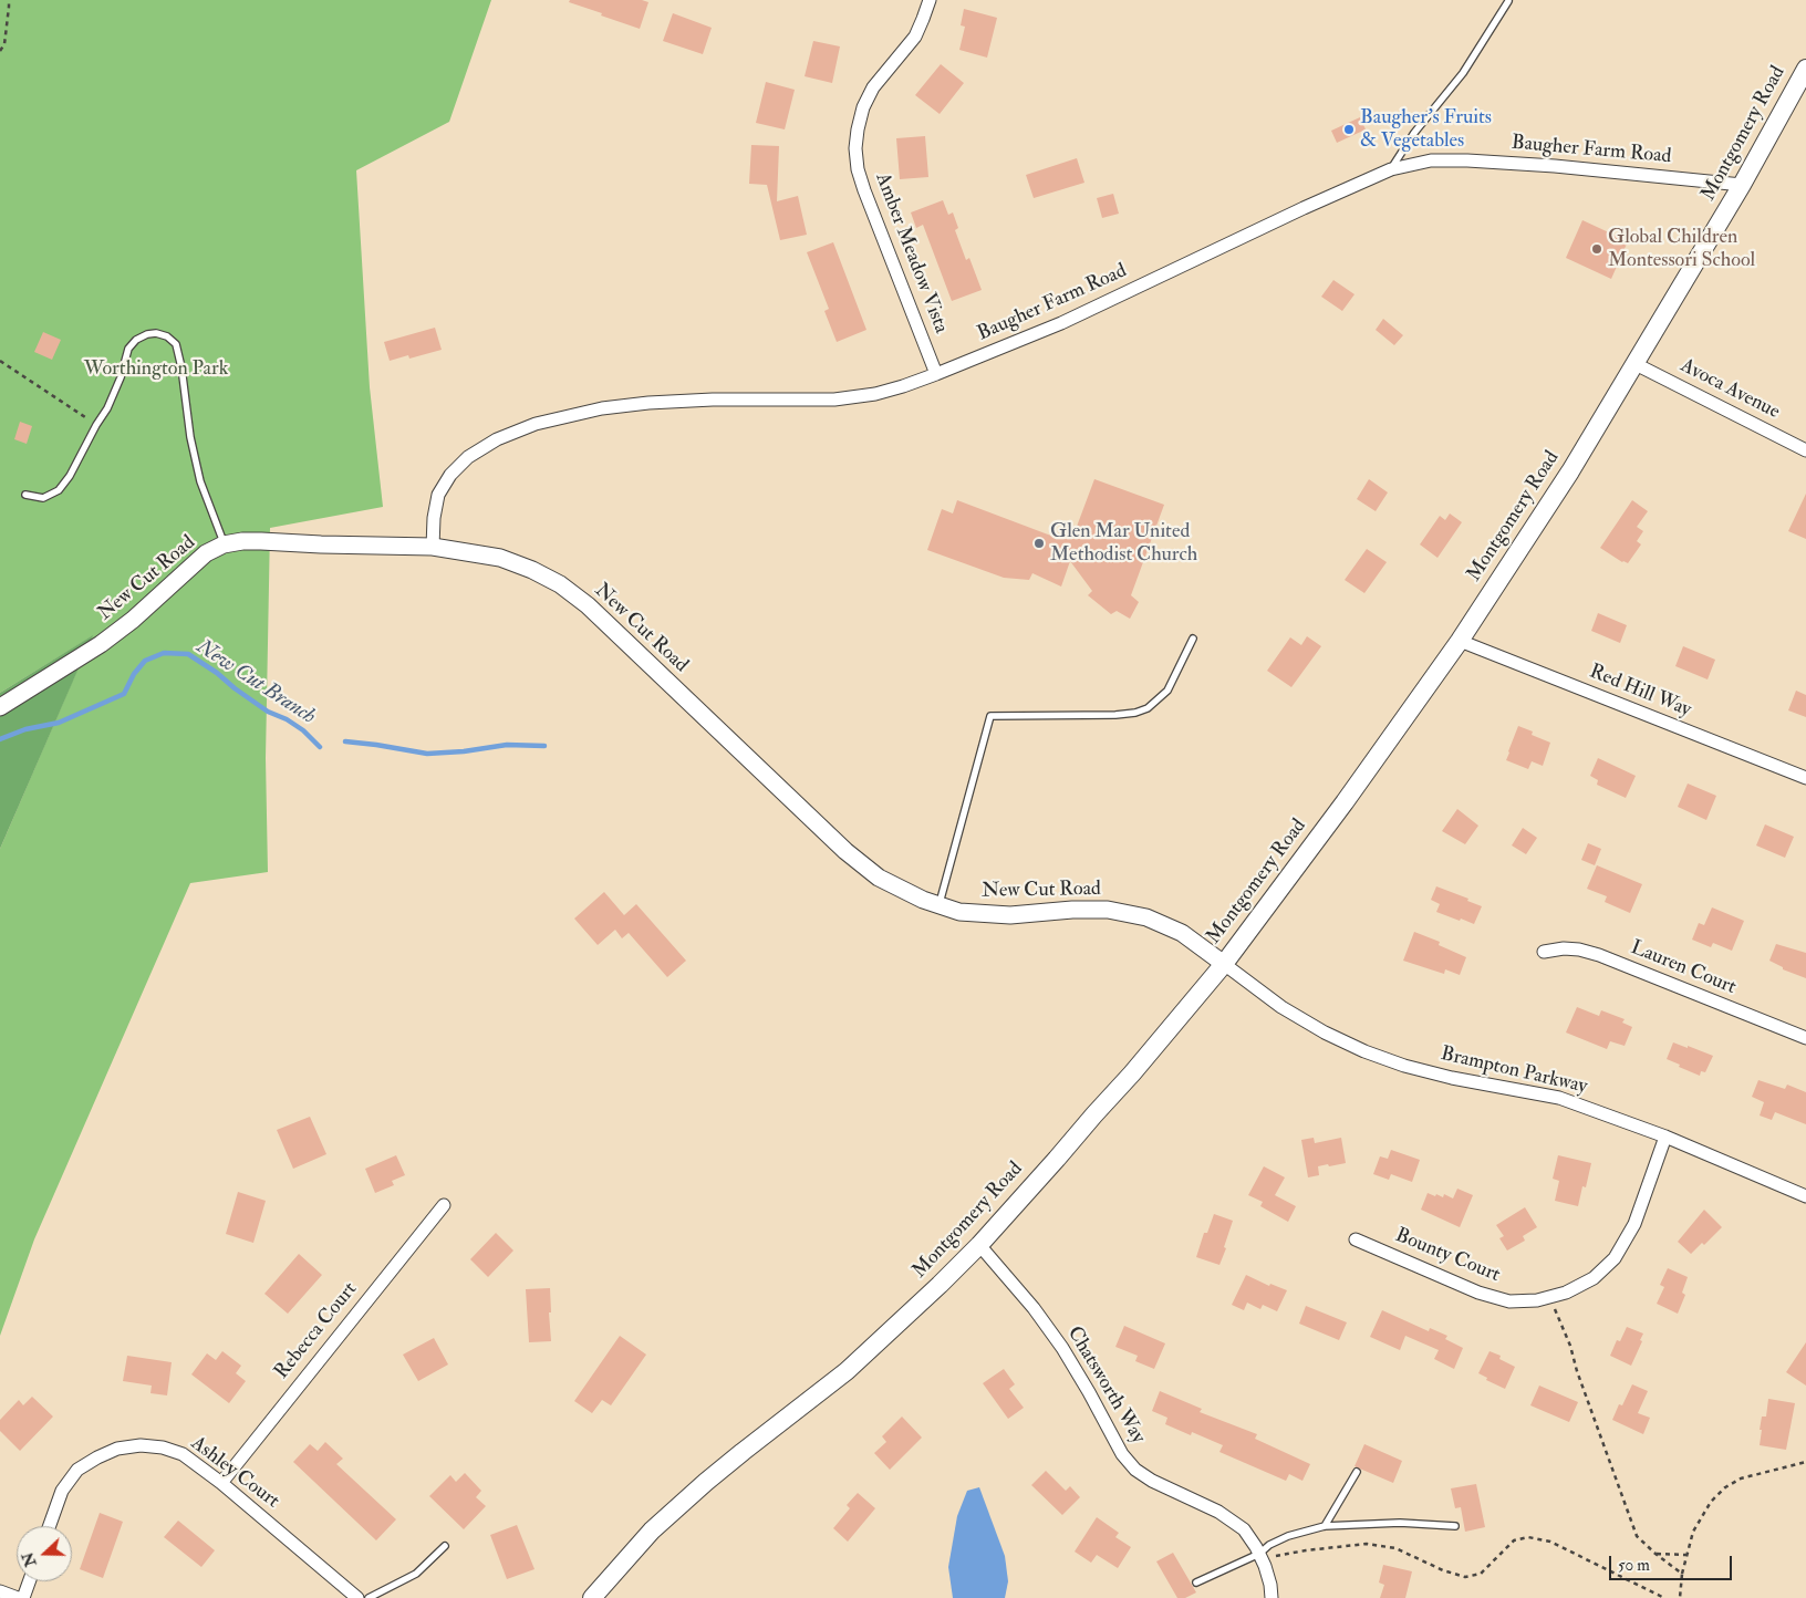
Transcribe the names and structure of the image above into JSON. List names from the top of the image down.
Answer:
{
  "streets": {
    "main road": ["Montgomery Road"],
    "street": [
      "Baugher Farm Road",
      "Amber Meadow Vista",
      "Avoca Avenue",
      "New Cut Road",
      "Red Hill Way",
      "Lauren Court",
      "Brampton Parkway",
      "Bounty Court",
      "Rebecca Court",
      "Chatsworth Way",
      "Ashley Court"
    ]
  },
  "crossings": [
    ["Montgomery Road", "Baugher Farm Road"],
    ["Montgomery Road", "Avoca Avenue"],
    ["Montgomery Road", "New Cut Road"],
    ["Montgomery Road", "Red Hill Way"],
    ["Montgomery Road", "Brampton Parkway"],
    ["Montgomery Road", "Chatsworth Way"],
    ["Baugher Farm Road", "Amber Meadow Vista"],
    ["Baugher Farm Road", "New Cut Road"],
    ["New Cut Road", "Brampton Parkway"],
    ["Brampton Parkway", "Bounty Court"],
    ["Rebecca Court", "Ashley Court"]
  ],
  "water": ["New Cut Branch"],
  "parks": ["Worthington Park"],
  "places": ["Baugher's Fruits & Vegetables", "Global Children Montessori School", "Glen Mar United Methodist Church"],
  "scale_bar": "50 m",
  "north": "left"
}
